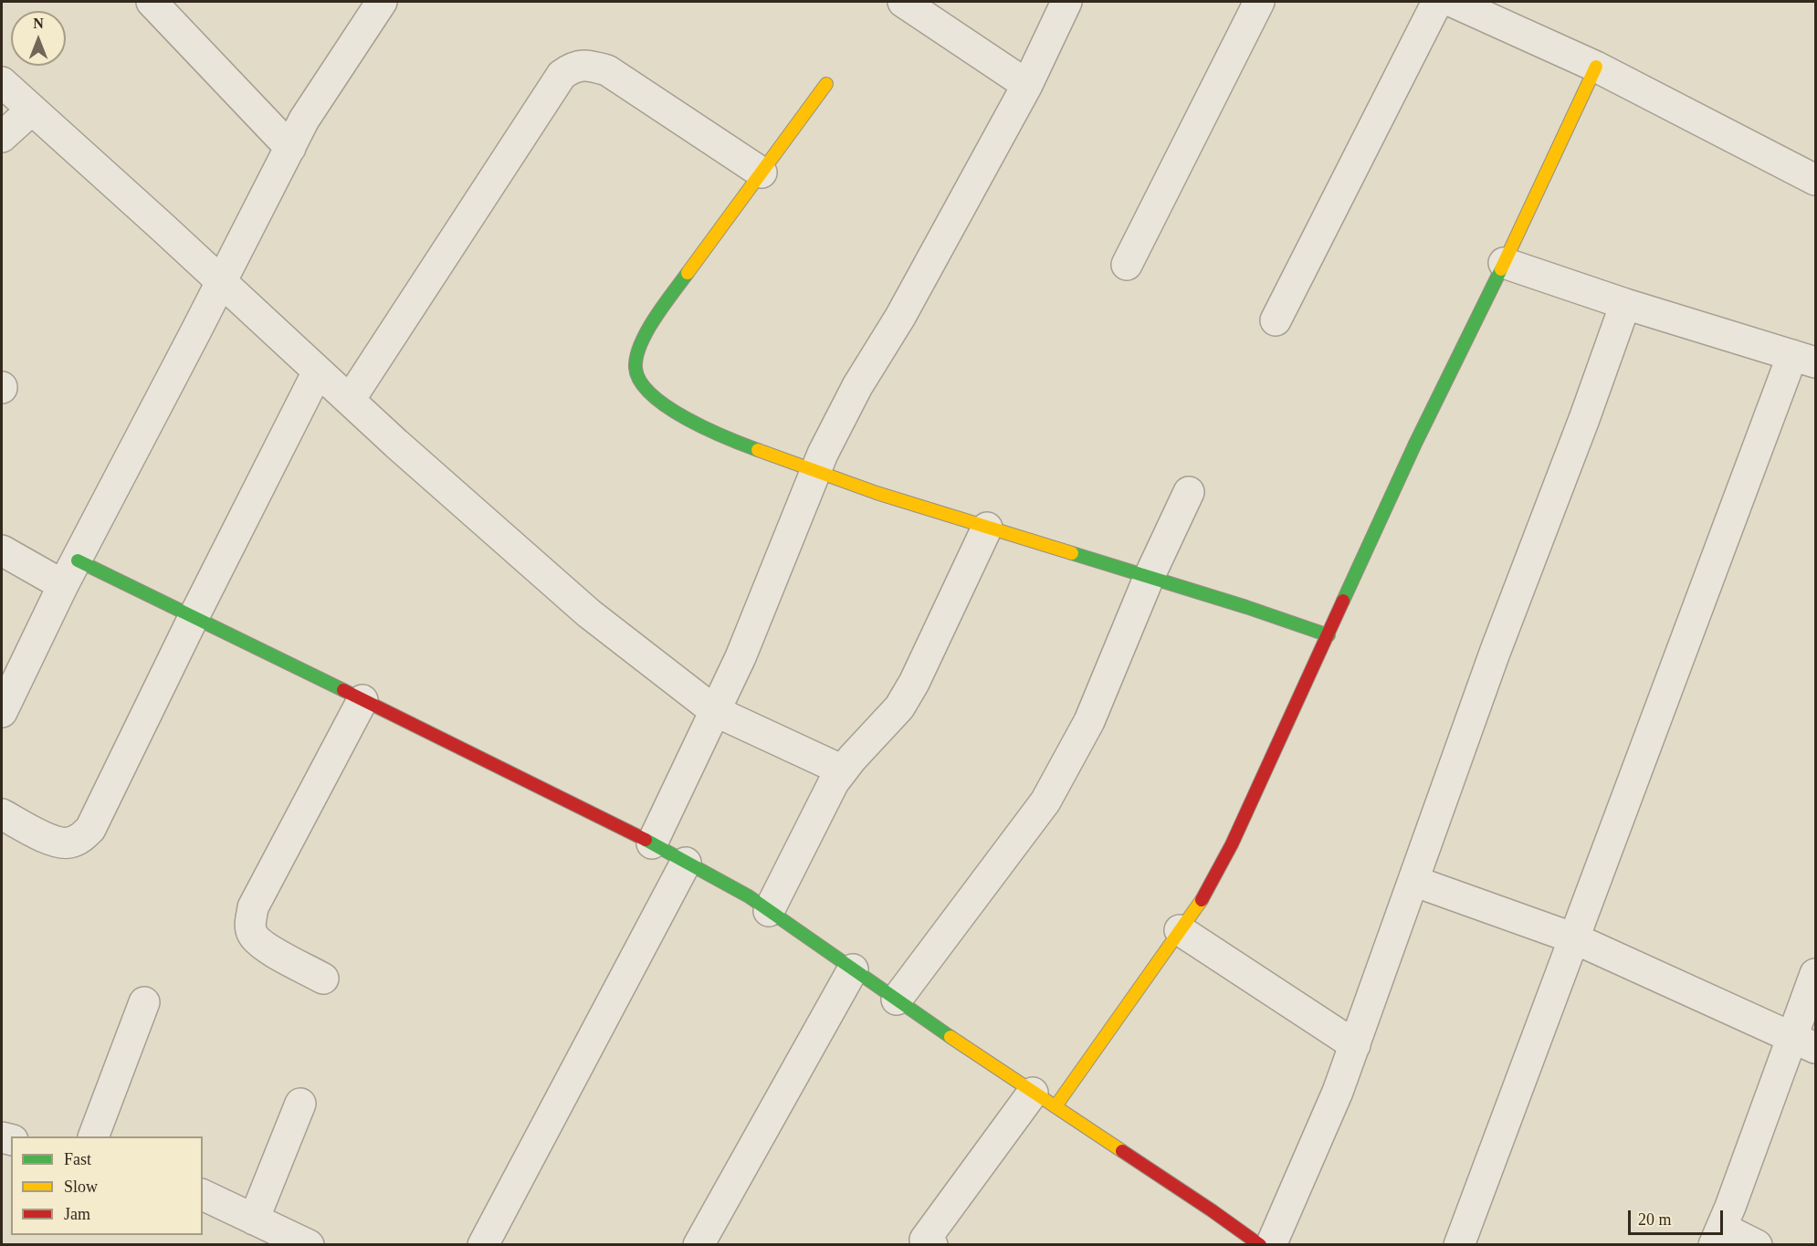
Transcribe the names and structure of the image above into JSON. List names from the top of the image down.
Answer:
{
  "legend": ["Fast", "Slow", "Jam"],
  "scale_bar": "20 m",
  "north": "top"
}
